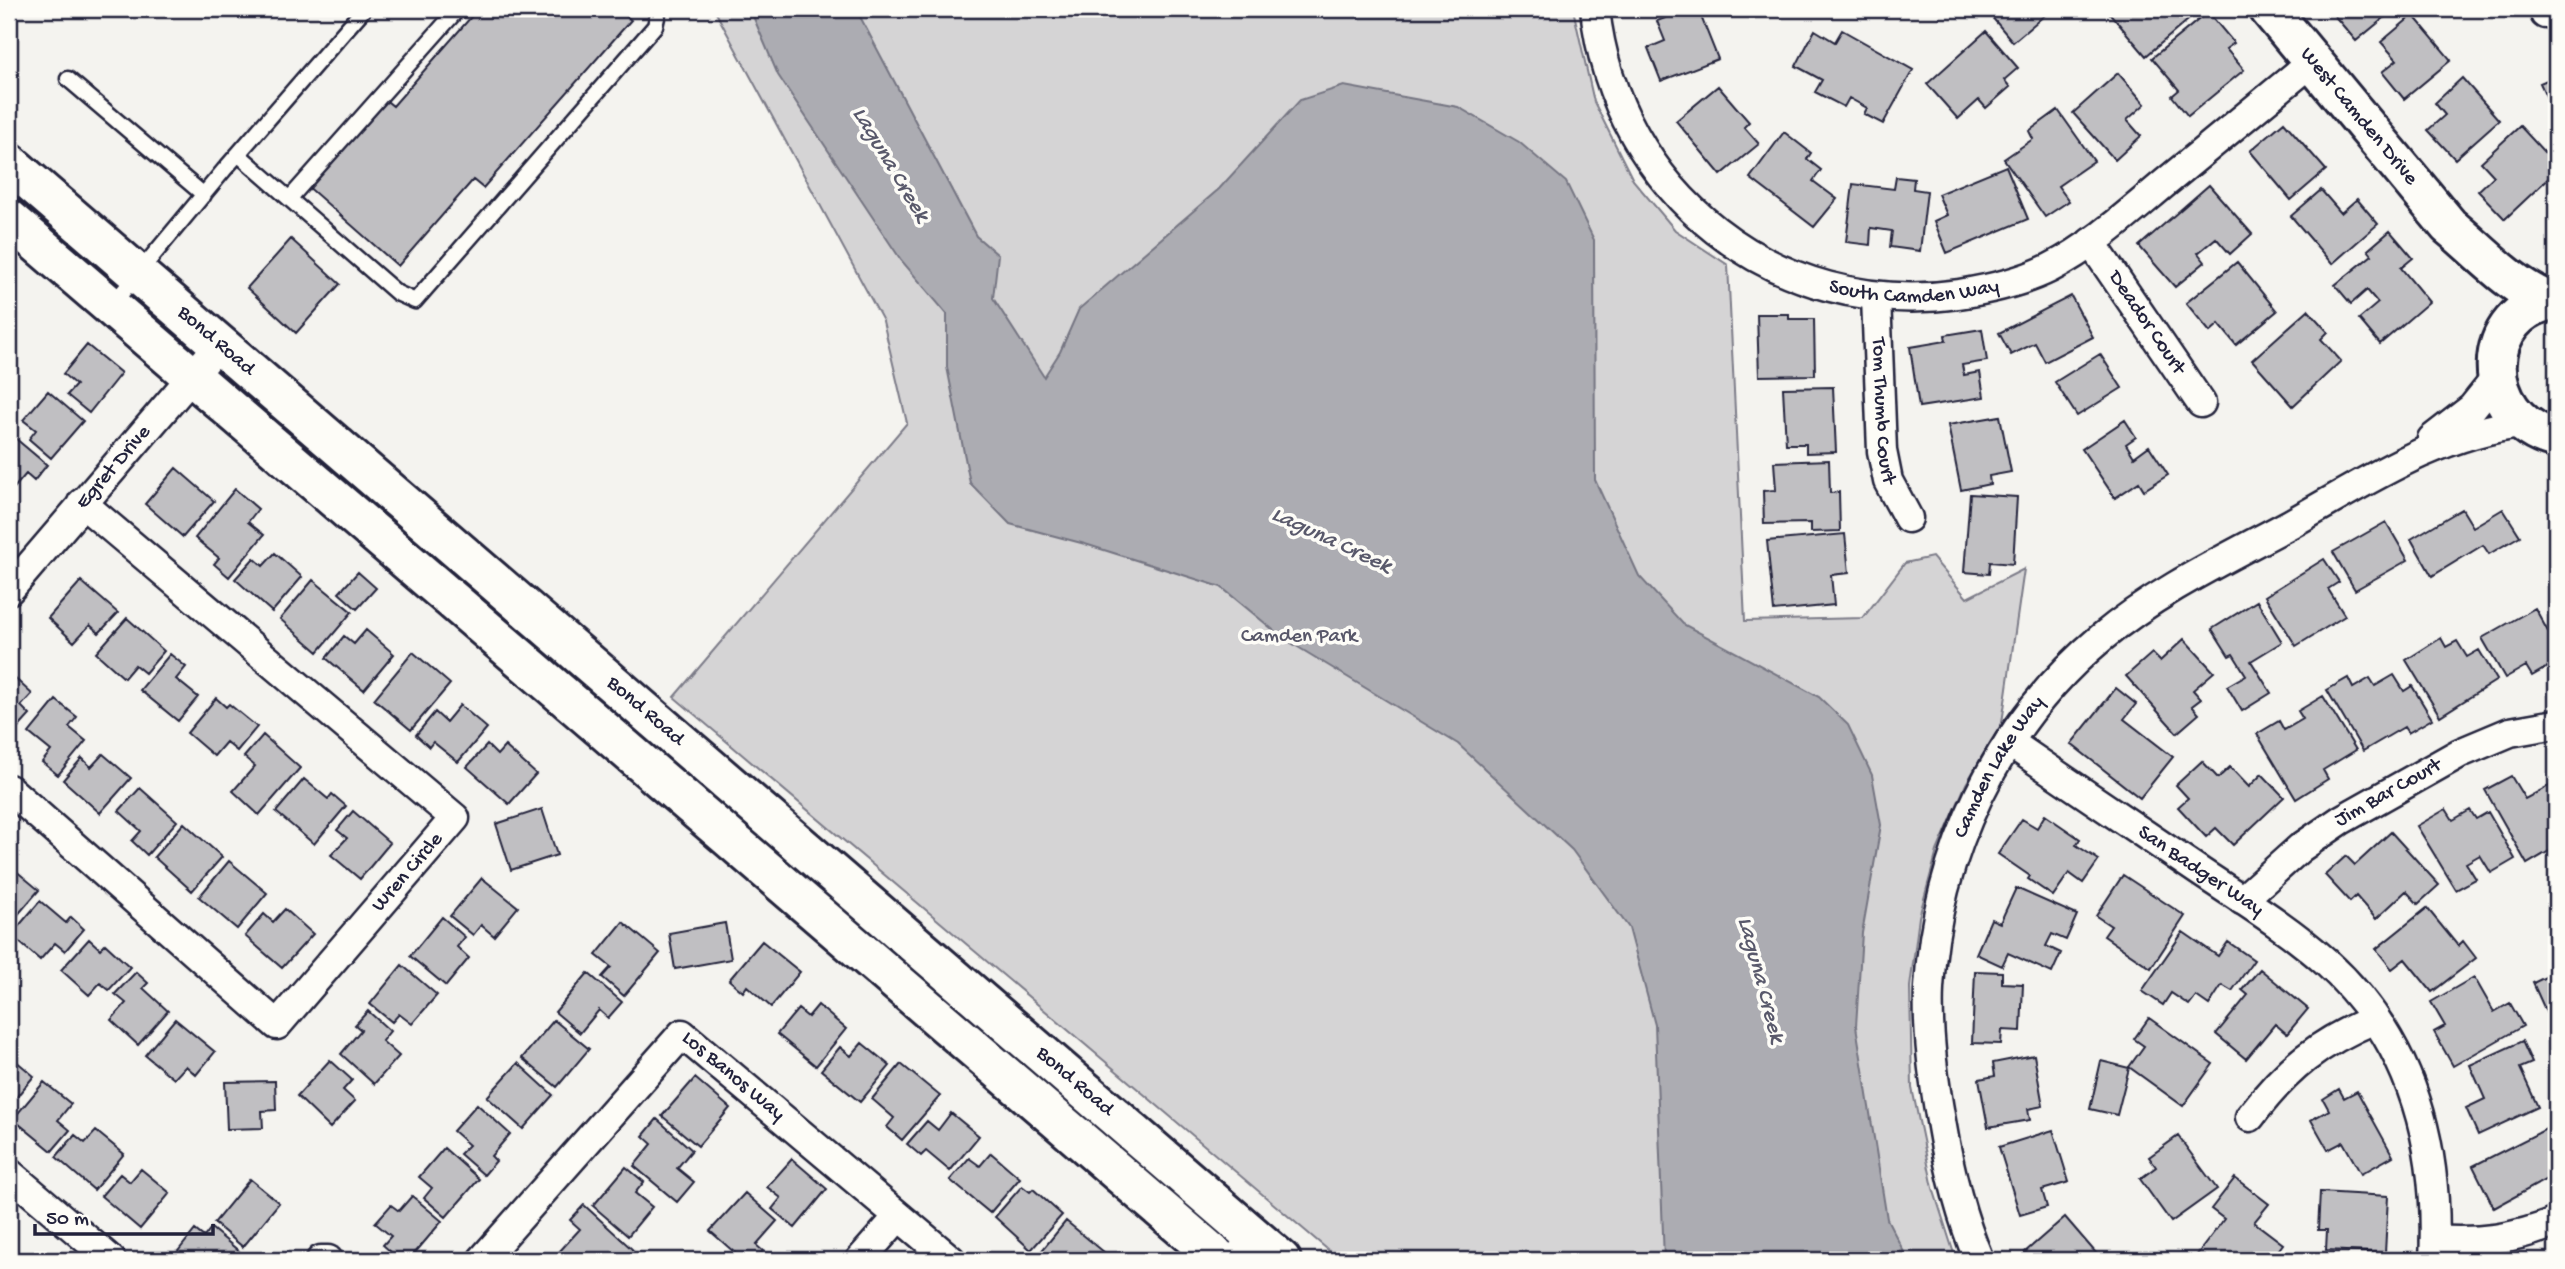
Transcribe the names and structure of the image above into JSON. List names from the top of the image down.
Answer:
{
  "streets": {
    "main road": ["West Camden Drive", "Bond Road"],
    "street": [
      "South Camden Way",
      "Deador Court",
      "Tom Thumb Court",
      "Egret Drive",
      "Camden Lake Way",
      "Jim Bar Court",
      "Wren Circle",
      "San Badger Way",
      "Los Banos Way"
    ]
  },
  "crossings": [
    ["West Camden Drive", "South Camden Way"],
    ["South Camden Way", "Deador Court"],
    ["South Camden Way", "Tom Thumb Court"],
    ["Bond Road", "Egret Drive"],
    ["Egret Drive", "Wren Circle"],
    ["Camden Lake Way", "San Badger Way"],
    ["Jim Bar Court", "San Badger Way"]
  ],
  "water": ["Laguna Creek"],
  "parks": ["Camden Park"],
  "scale_bar": "50 m"
}
